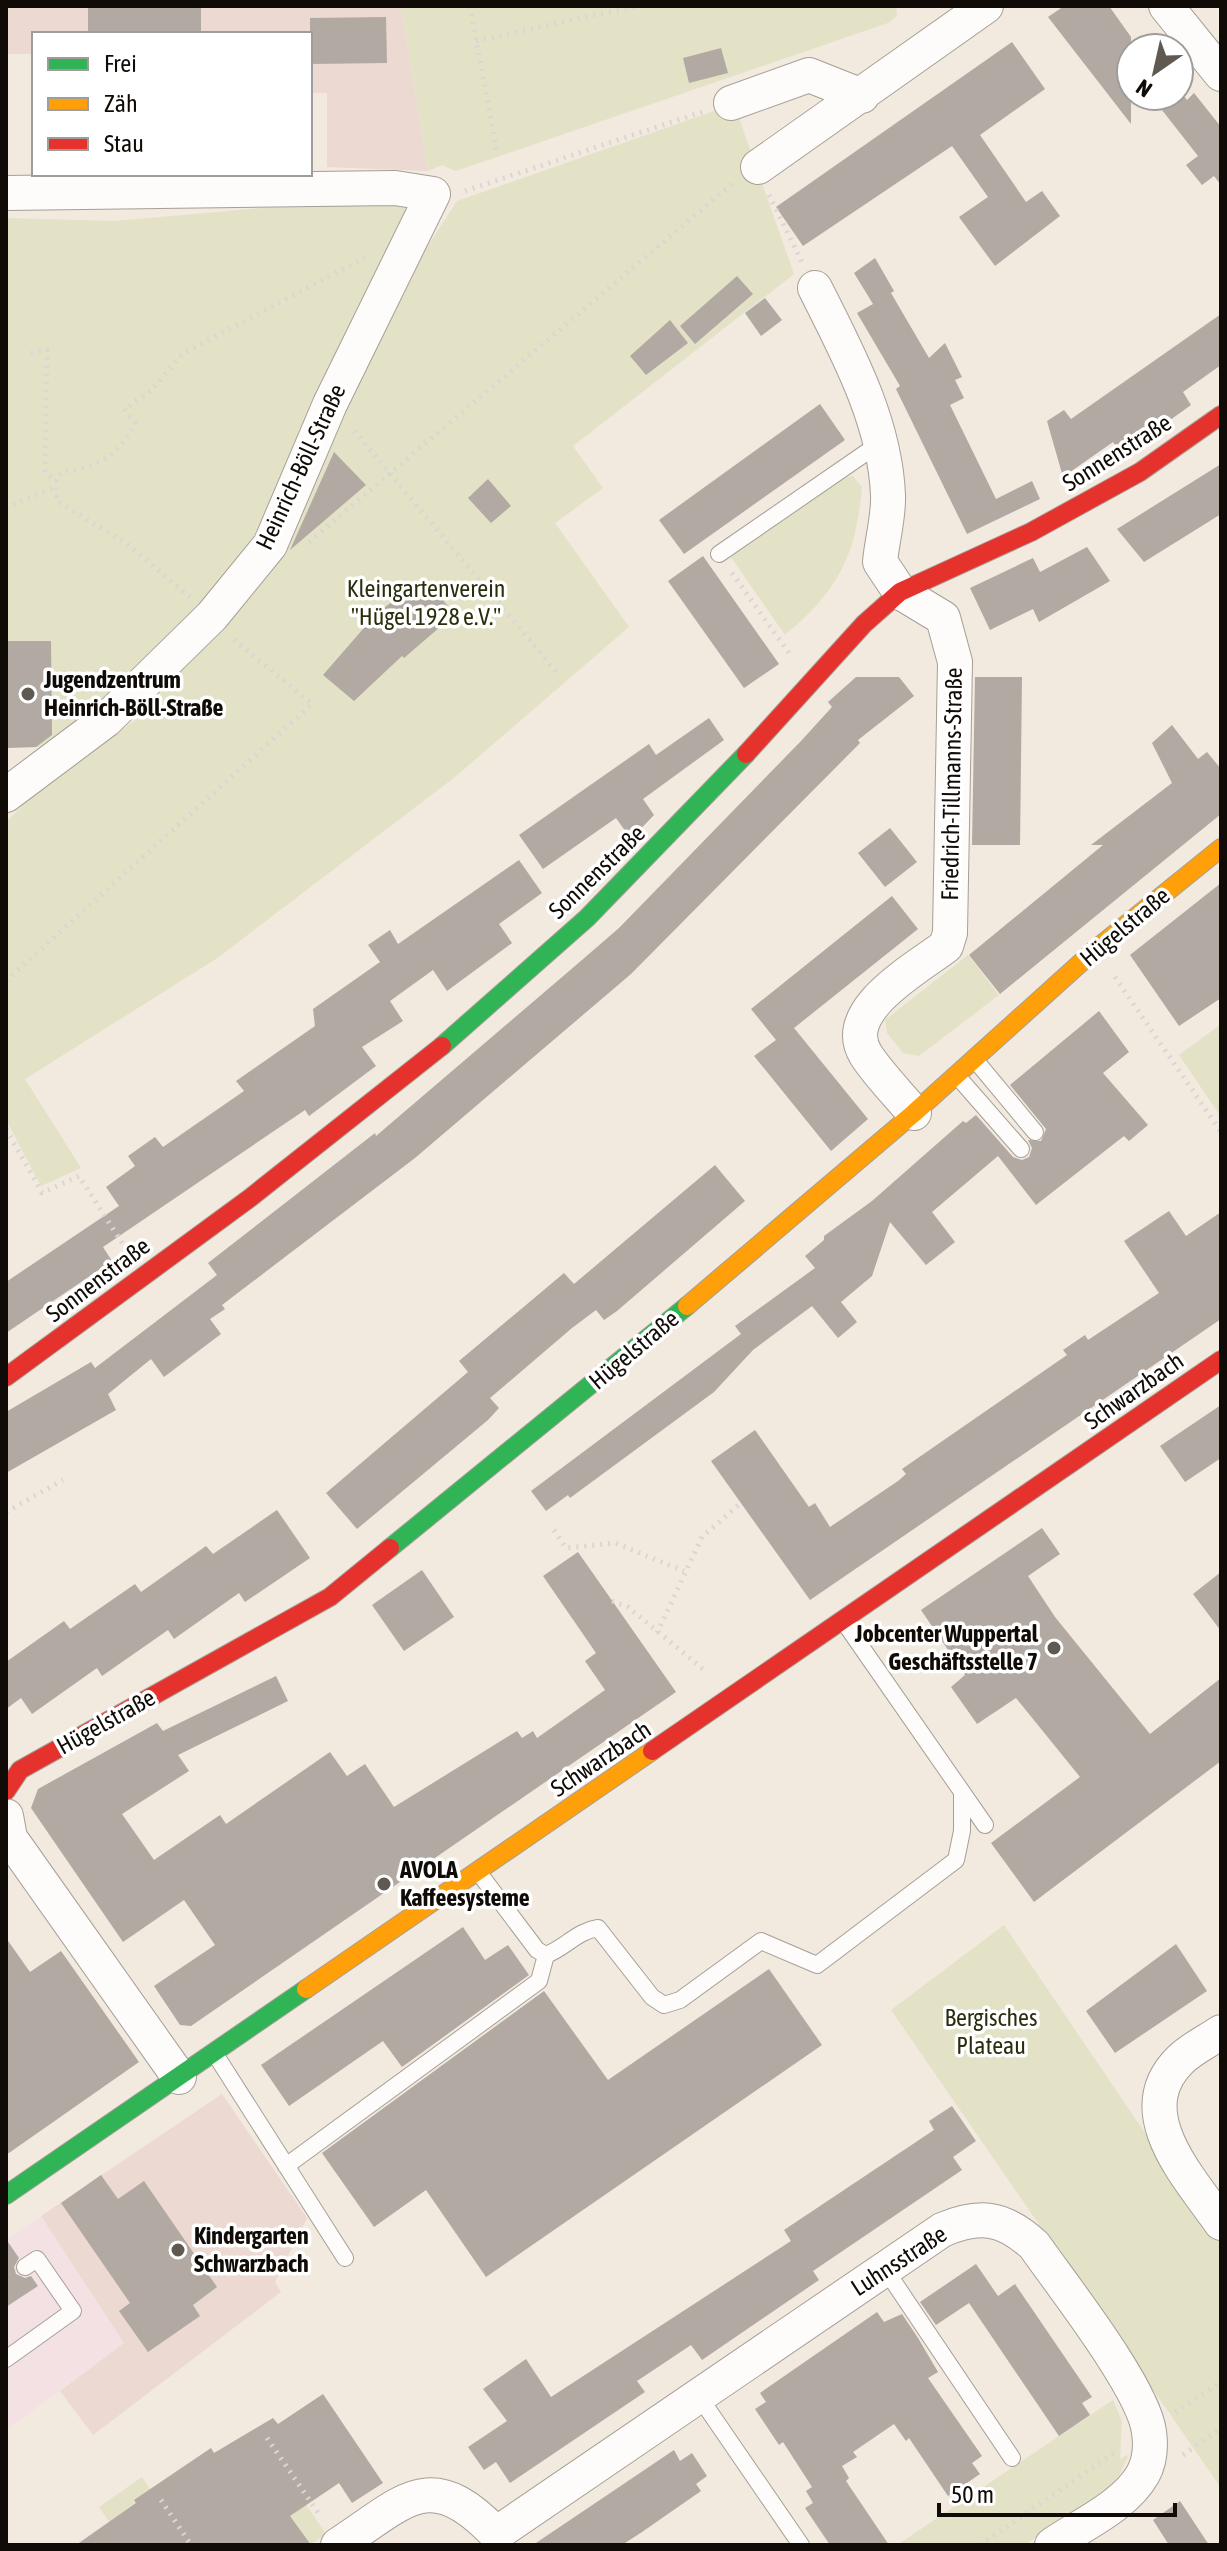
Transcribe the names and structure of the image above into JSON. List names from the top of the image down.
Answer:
{
  "streets": {
    "street": [
      "Sonnenstraße",
      "Heinrich-Böll-Straße",
      "Friedrich-Tillmanns-Straße",
      "Hügelstraße",
      "Schwarzbach",
      "Luhnsstraße"
    ]
  },
  "crossings": [
    ["Sonnenstraße", "Friedrich-Tillmanns-Straße"],
    ["Friedrich-Tillmanns-Straße", "Hügelstraße"]
  ],
  "parks": ["Kleingartenverein \"Hügel 1928 e.V.\"", "Bergisches Plateau"],
  "places": [
    "Jugendzentrum Heinrich-Böll-Straße",
    "Jobcenter Wuppertal Geschäftsstelle 7",
    "AVOLA Kaffeesysteme",
    "Kindergarten Schwarzbach"
  ],
  "legend": ["Frei", "Zäh", "Stau"],
  "scale_bar": "50 m",
  "north": "bottom left"
}
